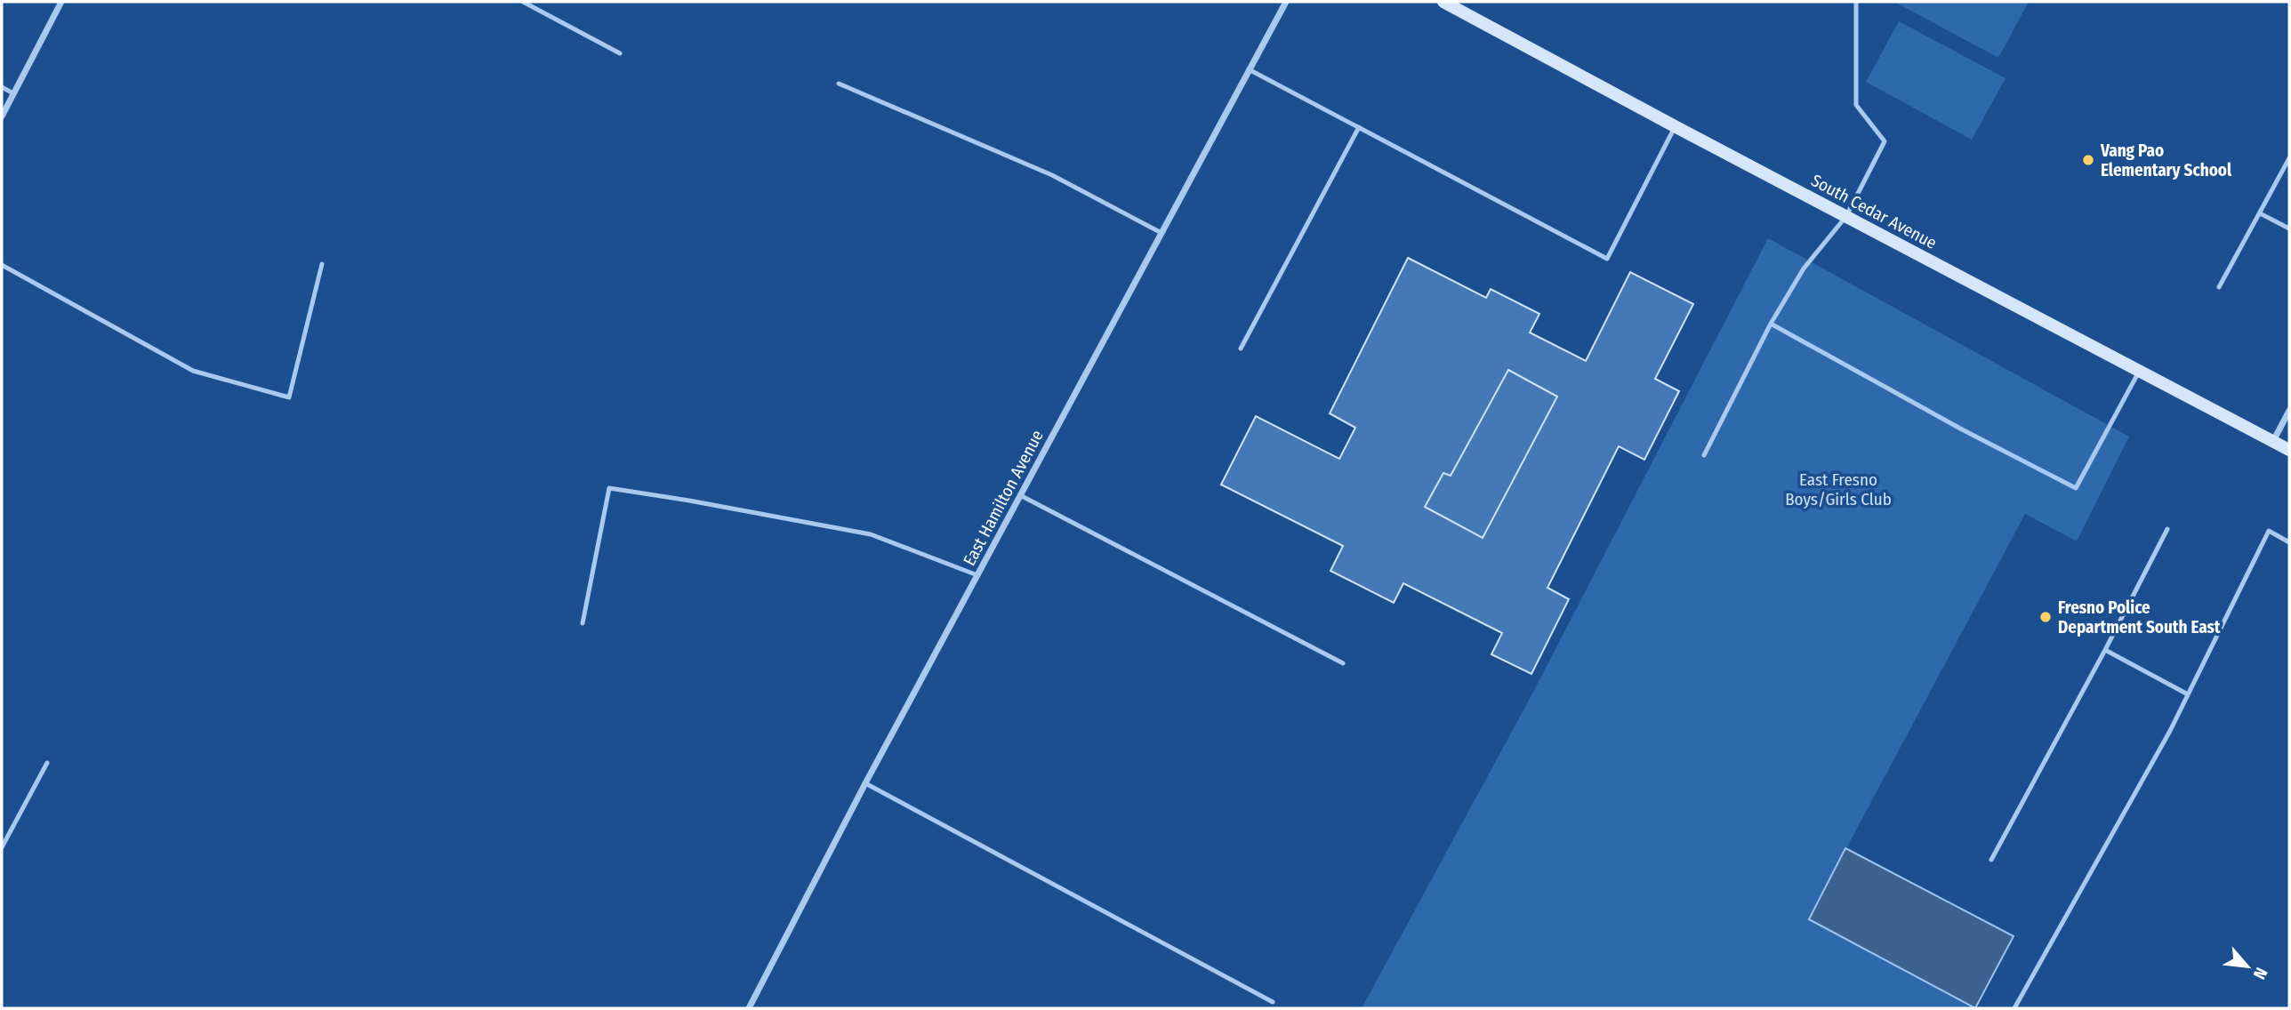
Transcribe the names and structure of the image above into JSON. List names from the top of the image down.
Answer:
{
  "streets": {
    "main road": ["South Cedar Avenue"],
    "street": ["East Hamilton Avenue"]
  },
  "parks": ["East Fresno Boys/Girls Club"],
  "places": ["Vang Pao Elementary School", "Fresno Police Department South East"],
  "north": "bottom right"
}
